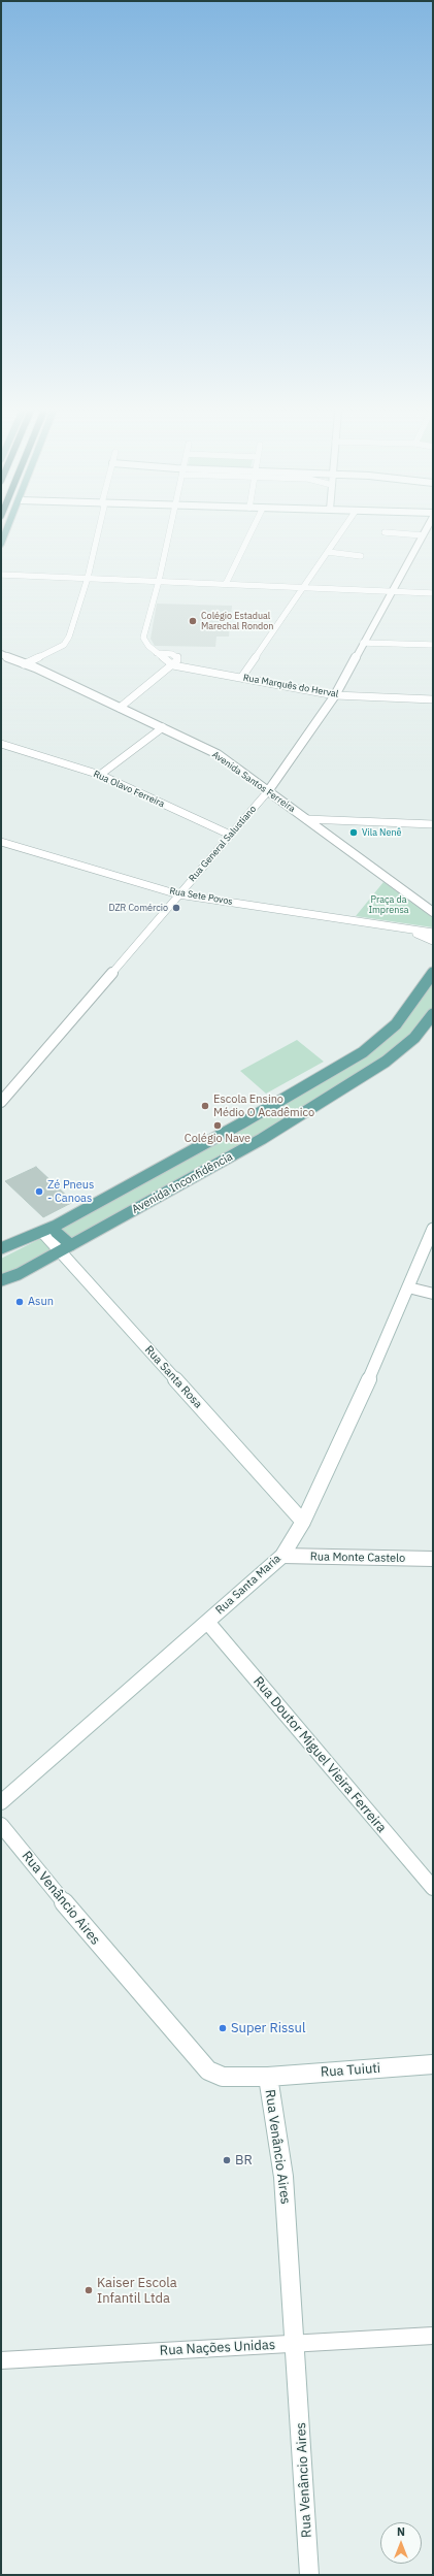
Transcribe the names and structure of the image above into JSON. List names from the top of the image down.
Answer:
{
  "streets": {
    "main road": [
      "Avenida Santos Ferreira",
      "Rua General Salustiano",
      "Avenida Inconfidência",
      "Rua Santa Rosa",
      "Rua Monte Castelo",
      "Rua Santa Maria",
      "Rua Doutor Miguel Vieira Ferreira",
      "Rua Venâncio Aires",
      "Rua Tuiuti"
    ],
    "street": [
      "Rua Marquês do Herval",
      "Rua Olavo Ferreira",
      "Rua Sete Povos",
      "Rua Nações Unidas"
    ]
  },
  "crossings": [
    ["Rua Marquês do Herval", "Rua General Salustiano"],
    ["Avenida Santos Ferreira", "Rua General Salustiano"],
    ["Rua Olavo Ferreira", "Rua General Salustiano"],
    ["Rua General Salustiano", "Rua Sete Povos"],
    ["Avenida Inconfidência", "Rua Santa Rosa"],
    ["Rua Santa Rosa", "Rua Santa Maria"],
    ["Rua Monte Castelo", "Rua Santa Maria"],
    ["Rua Santa Maria", "Rua Doutor Miguel Vieira Ferreira"],
    ["Rua Venâncio Aires", "Rua Tuiuti"],
    ["Rua Venâncio Aires", "Rua Nações Unidas"]
  ],
  "parks": ["Praça da Imprensa"],
  "places": [
    "Colégio Estadual Marechal Rondon",
    "Vila Nenê",
    "DZR Comércio",
    "Escola Ensino Médio O Acadêmico",
    "Colégio Nave",
    "Zé Pneus - Canoas",
    "Asun",
    "Super Rissul",
    "BR",
    "Kaiser Escola Infantil Ltda"
  ],
  "north": "top"
}
